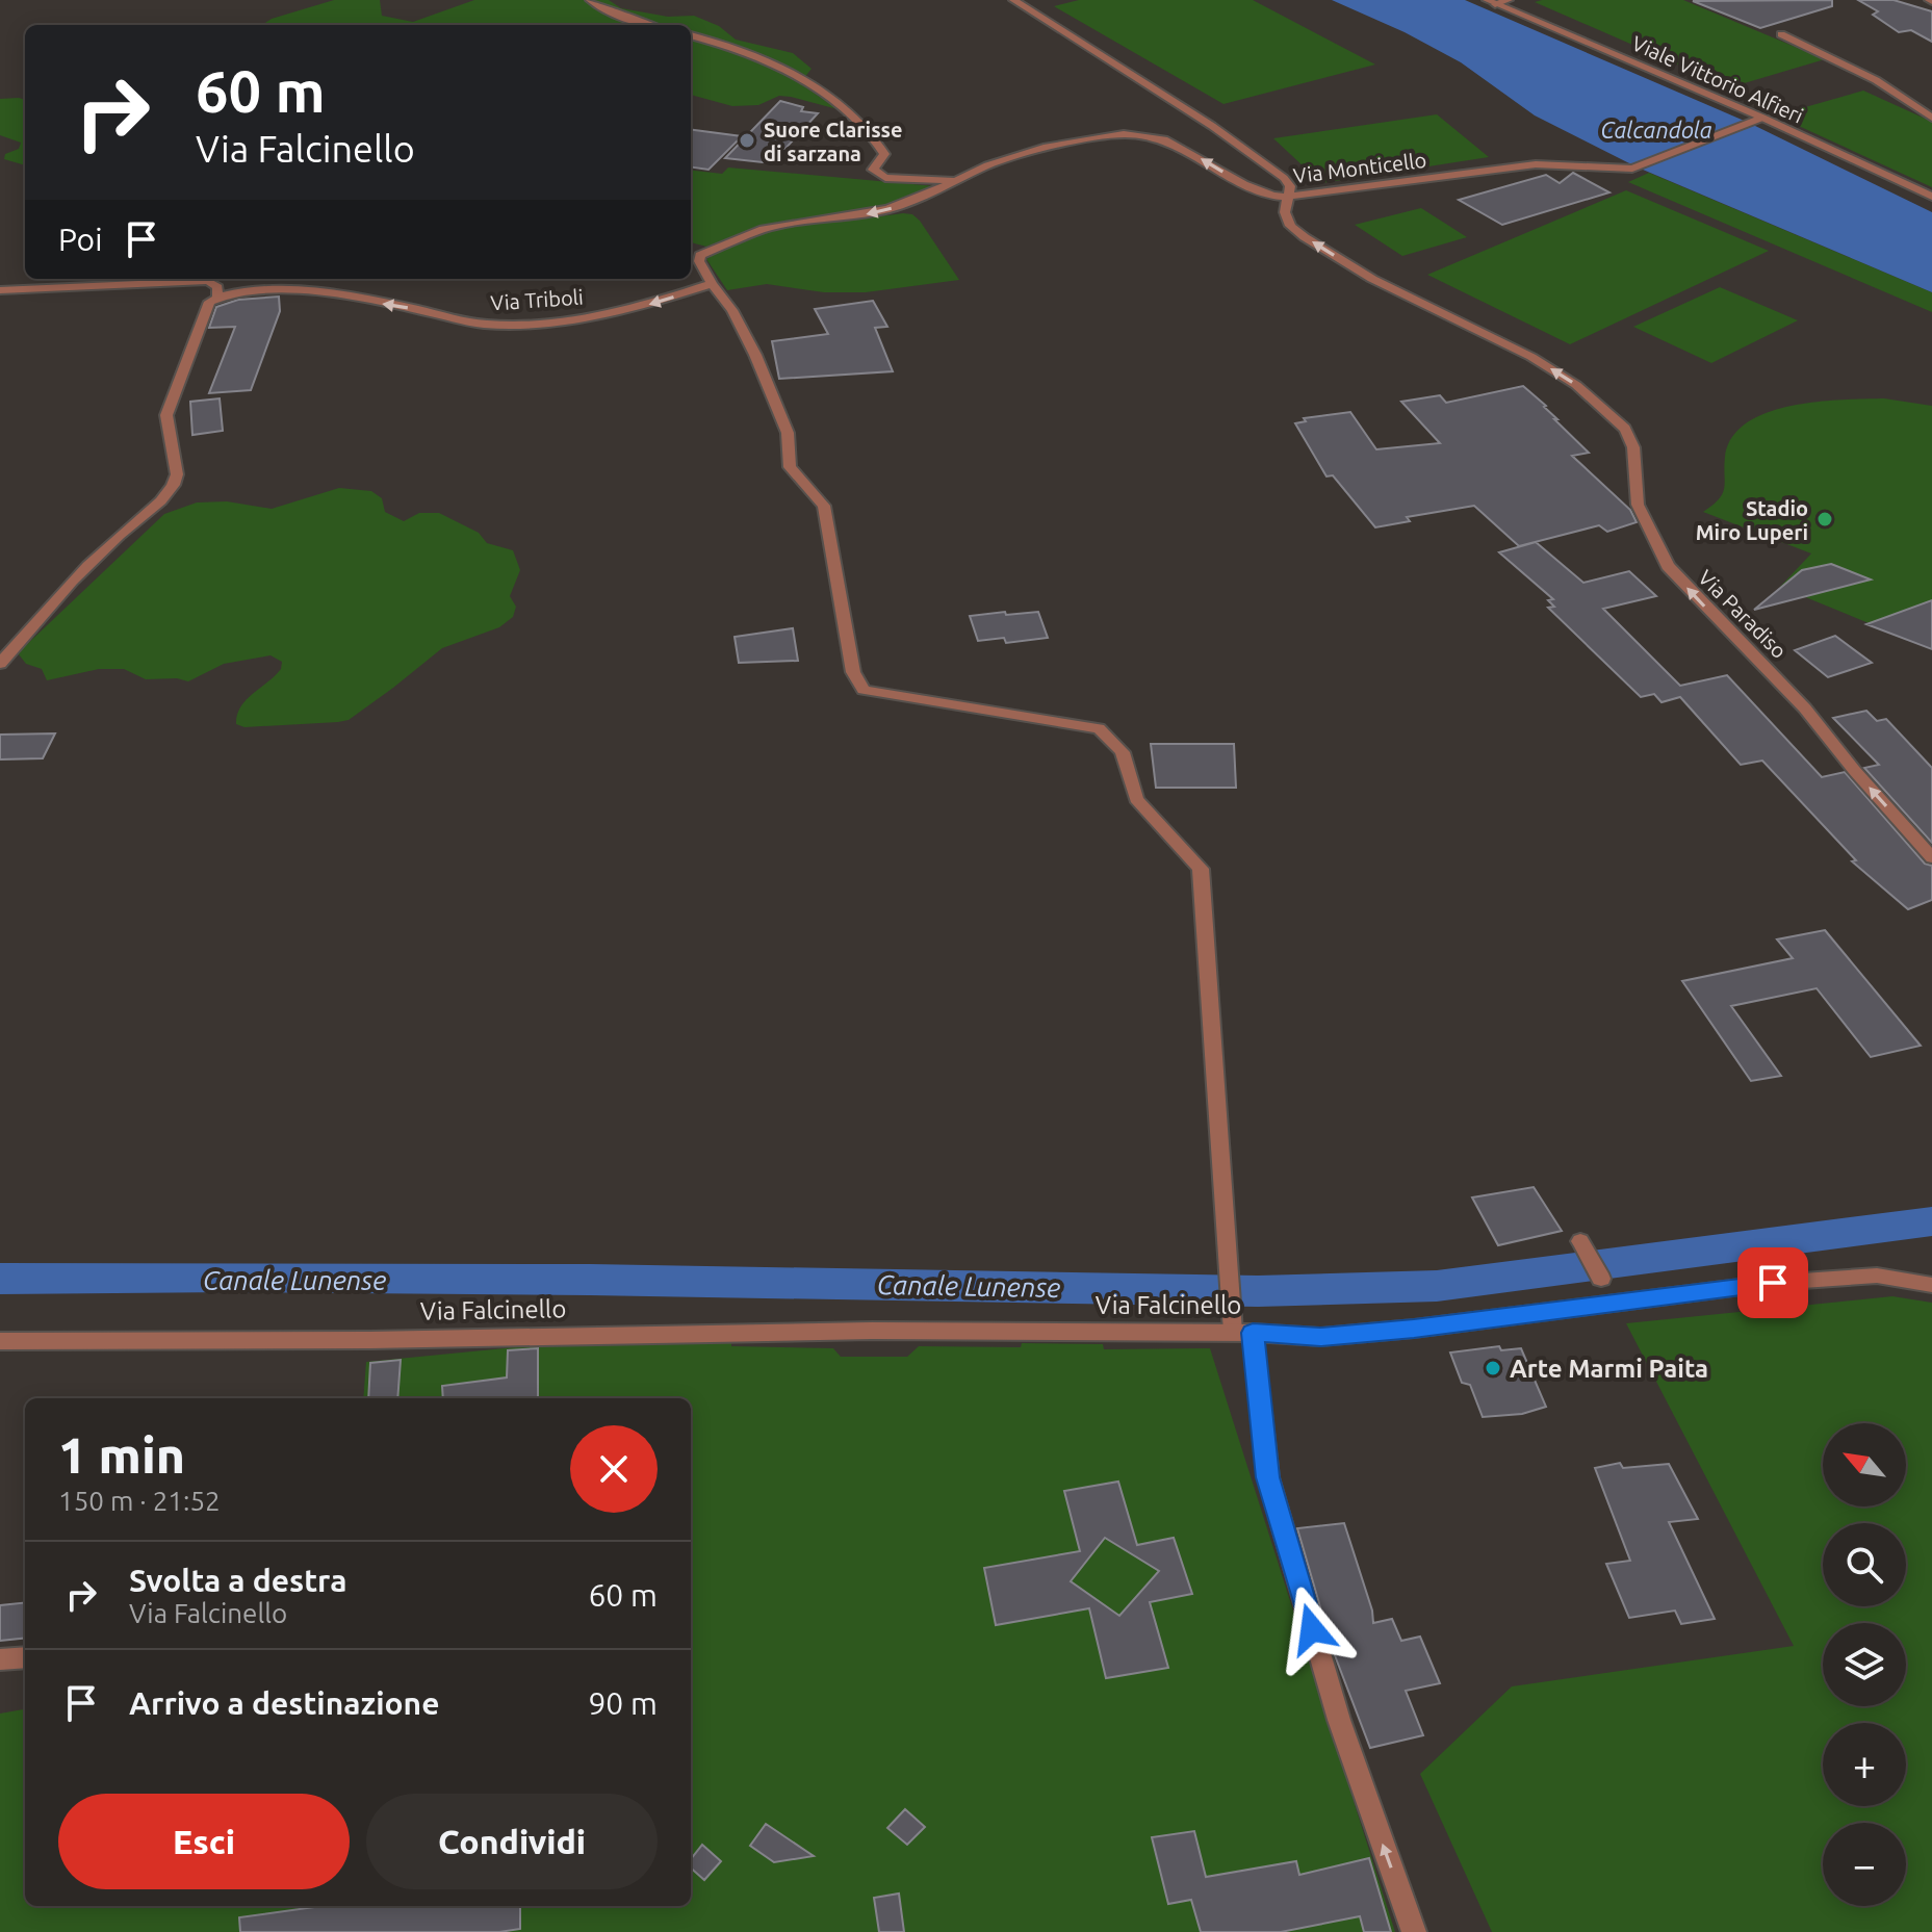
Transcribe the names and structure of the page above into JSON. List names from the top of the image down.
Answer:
{
  "streets": {
    "street": [
      "Viale Vittorio Alfieri",
      "Via Monticello",
      "Via Triboli",
      "Via Paradiso",
      "Via Falcinello"
    ]
  },
  "crossings": [
    ["Viale Vittorio Alfieri", "Via Monticello"],
    ["Via Monticello", "Via Paradiso"]
  ],
  "one_way": ["Via Triboli", "Via Paradiso"],
  "water": ["Calcandola", "Canale Lunense"],
  "places": ["Suore Clarisse di sarzana", "Stadio Miro Luperi", "Arte Marmi Paita"],
  "north": "top left",
  "page": {
    "turn": ["60 m", "Via Falcinello"],
    "then": "Poi",
    "heading": ["1 min", "150 m · 21:52"],
    "map_buttons": ["+", "−"],
    "list": [
      {
        "name": "Svolta a destra",
        "note": "Via Falcinello",
        "value": "60 m"
      },
      {
        "name": "Arrivo a destinazione",
        "value": "90 m"
      }
    ],
    "buttons": ["Esci", "Condividi"]
  }
}
